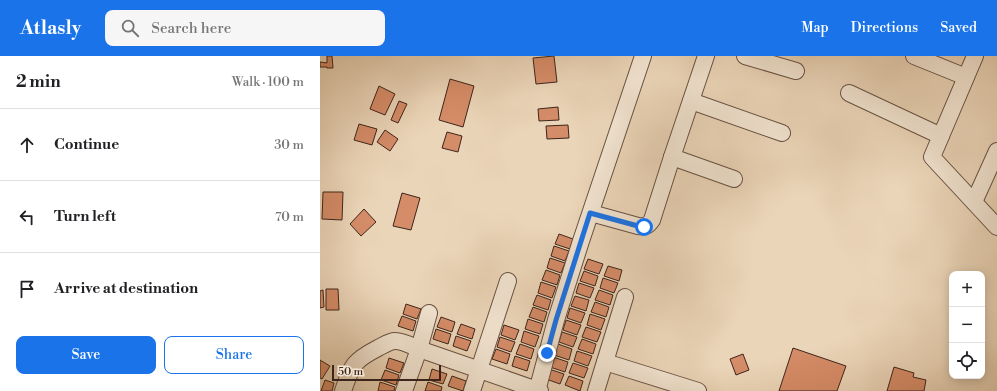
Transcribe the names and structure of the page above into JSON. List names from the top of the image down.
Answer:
{
  "scale_bar": "50 m",
  "page": {
    "header": "Atlasly",
    "search": "Search here",
    "nav": ["Map", "Directions", "Saved"],
    "heading": ["2 min", "Walk · 100 m"],
    "list": [
      ["Continue", "30 m"],
      ["Turn left", "70 m"],
      "Arrive at destination"
    ],
    "map_buttons": ["+", "−"],
    "buttons": ["Save", "Share"],
    "scale": "50 m"
  }
}
